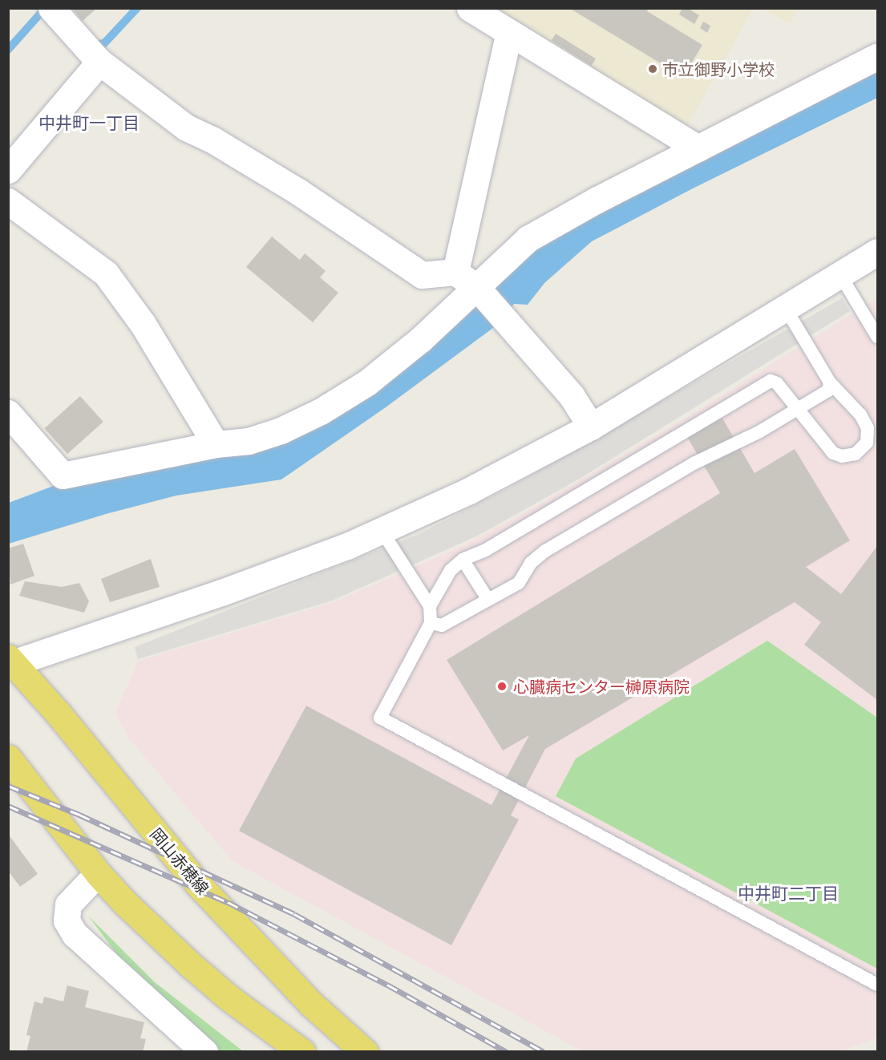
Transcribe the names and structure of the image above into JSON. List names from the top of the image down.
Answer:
{
  "streets": {
    "main road": ["岡山赤穂線"]
  },
  "districts": ["中井町一丁目", "中井町二丁目"],
  "places": ["市立御野小学校", "心臓病センター榊原病院"]
}
